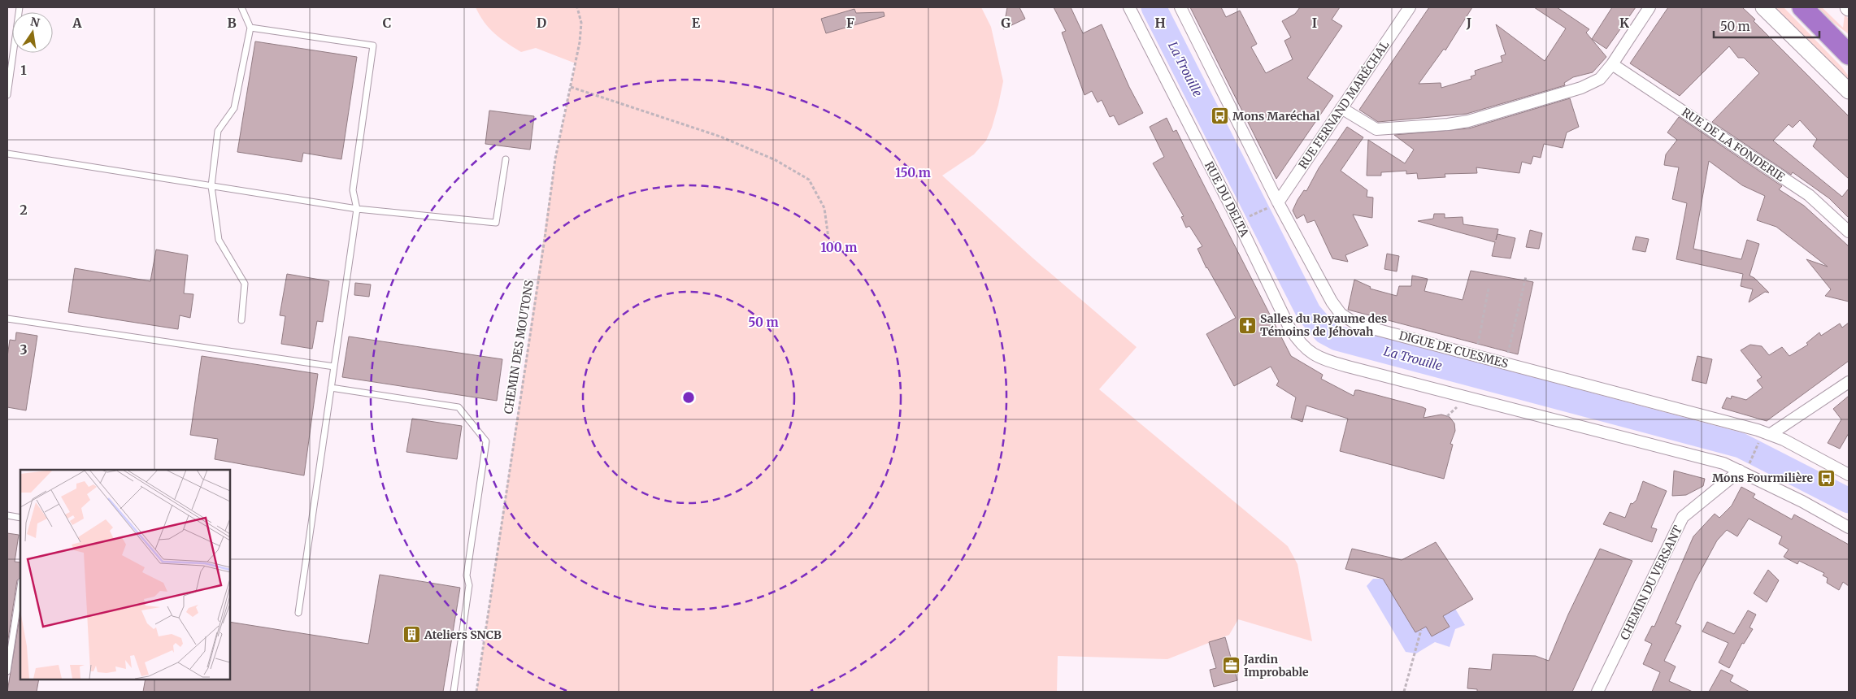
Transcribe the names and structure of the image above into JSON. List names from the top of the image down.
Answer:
{
  "streets": {
    "street": [
      "RUE FERNAND MARÉCHAL",
      "RUE DE LA FONDERIE",
      "RUE DU DELTA",
      "DIGUE DE CUESMES",
      "CHEMIN DU VERSANT"
    ],
    "path": ["CHEMIN DES MOUTONS"]
  },
  "crossings": [
    ["RUE FERNAND MARÉCHAL", "DIGUE DE CUESMES"],
    ["RUE DU DELTA", "CHEMIN DU VERSANT"]
  ],
  "water": ["La Trouille"],
  "places": {
    "bus stop": ["Mons Maréchal", "Mons Fourmilière"],
    "church": ["Salles du Royaume des Témoins de Jéhovah"],
    "building": ["Ateliers SNCB"],
    "office": ["Jardin Improbable"]
  },
  "scale_bar": "50 m",
  "north": "top",
  "grid": {
    "columns": [
      "A",
      "B",
      "C",
      "D",
      "E",
      "F",
      "G",
      "H",
      "I",
      "J",
      "K"
    ],
    "rows": ["1", "2", "3"]
  },
  "rings": ["150 m", "100 m", "50 m"]
}
